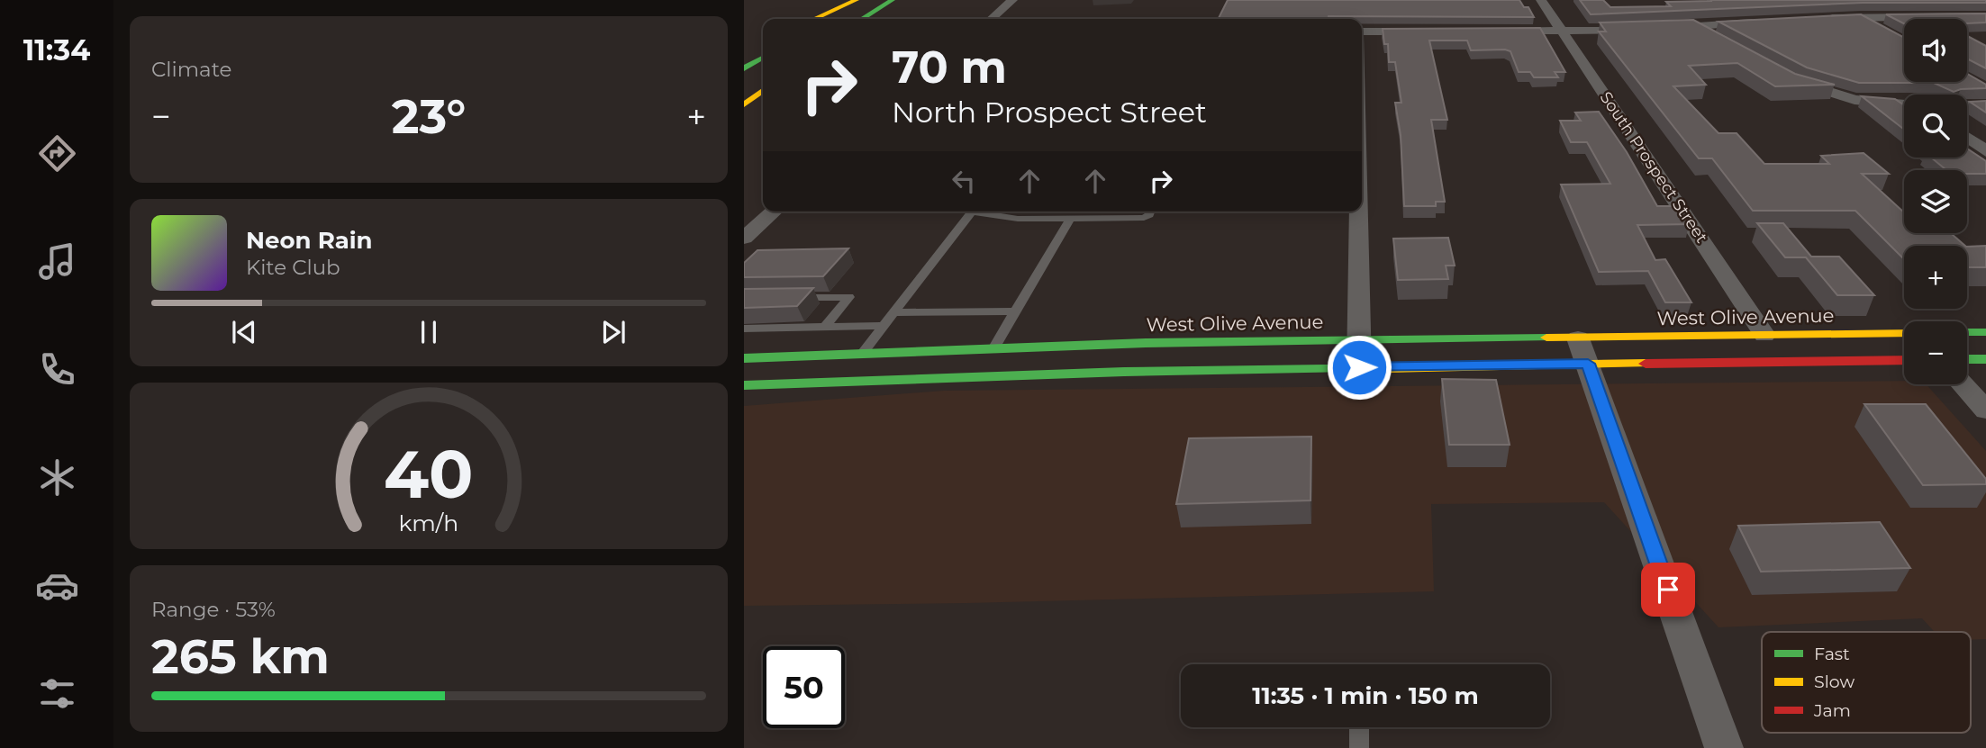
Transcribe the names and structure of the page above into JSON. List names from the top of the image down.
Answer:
{
  "streets": {
    "main road": ["West Olive Avenue"],
    "street": ["South Prospect Street"]
  },
  "crossings": [
    ["South Prospect Street", "West Olive Avenue"]
  ],
  "legend": ["Fast", "Slow", "Jam"],
  "page": {
    "tabs": "11:34",
    "tile": [
      "Climate",
      ["Range · 53%", "265 km"]
    ],
    "map_buttons": ["+", "−"],
    "turn": ["70 m", "North Prospect Street"],
    "heat": ["−", "23°", "+"],
    "song": ["Neon Rain", "Kite Club"],
    "limit": "50",
    "trip": "11:35 · 1 min · 150 m",
    "gauge": ["40", "km/h"]
  }
}
